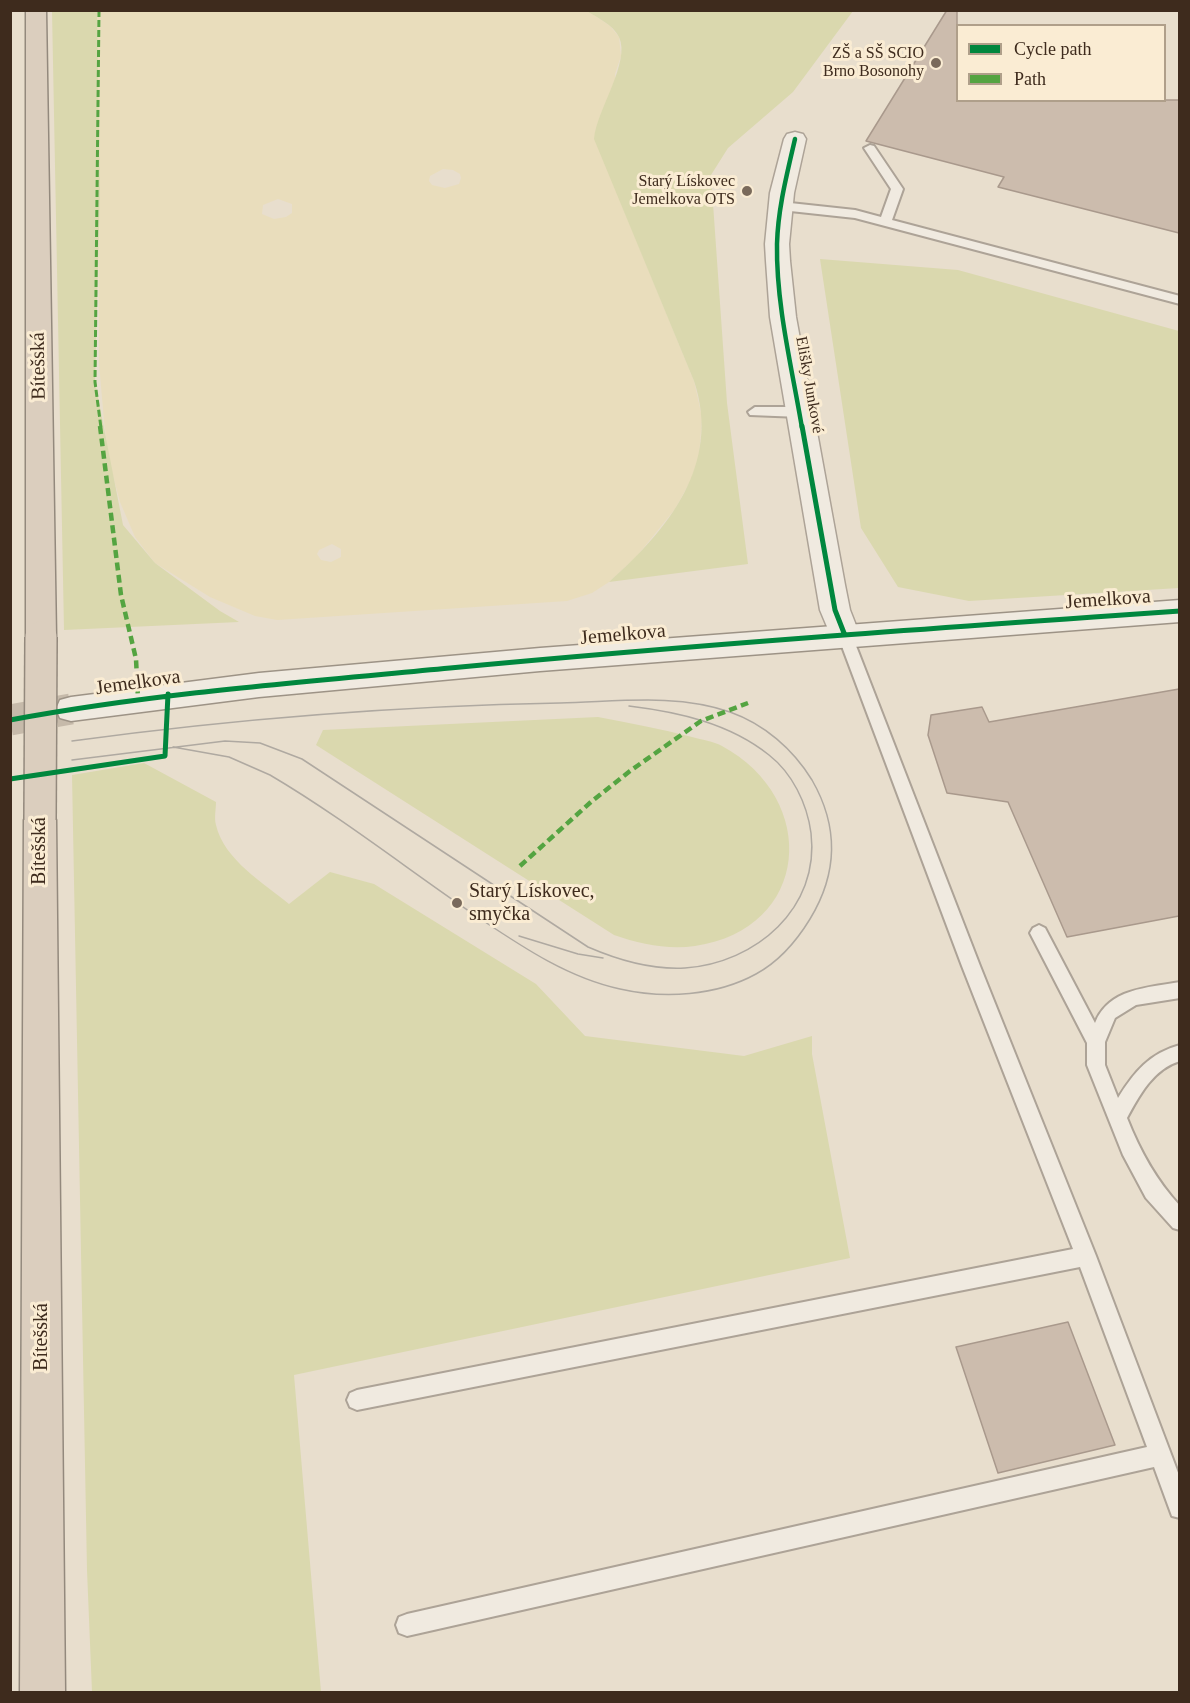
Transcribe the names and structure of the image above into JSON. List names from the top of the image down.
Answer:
{
  "streets": {
    "highway": ["Bítešská"],
    "street": ["Elišky Junkové", "Jemelkova"]
  },
  "crossings": [
    ["Elišky Junkové", "Jemelkova"]
  ],
  "places": ["ZŠ a SŠ SCIO Brno Bosonohy", "Starý Lískovec Jemelkova OTS", "Starý Lískovec, smyčka"],
  "legend": ["Cycle path", "Path"]
}
